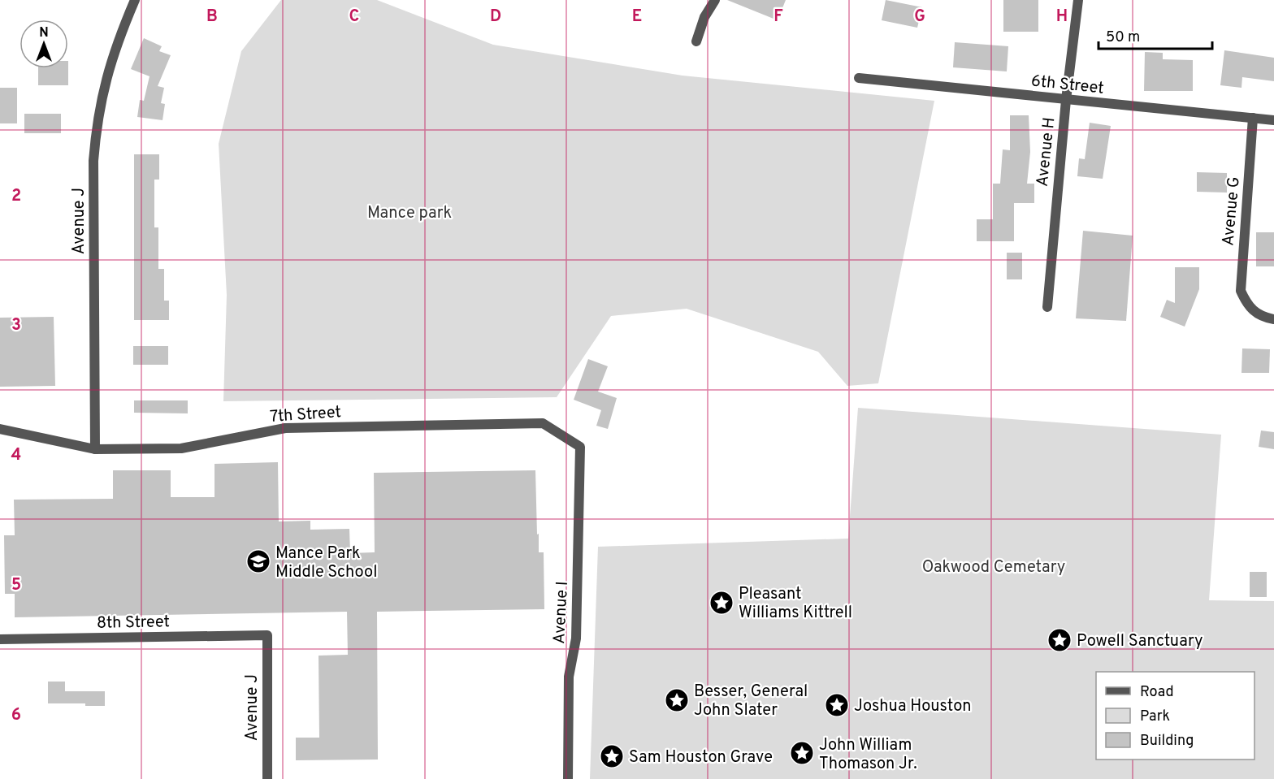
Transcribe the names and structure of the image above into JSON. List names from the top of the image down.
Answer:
{
  "streets": {
    "street": [
      "6th Street",
      "Avenue H",
      "Avenue G",
      "Avenue J",
      "7th Street",
      "Avenue I",
      "8th Street"
    ]
  },
  "crossings": [
    ["6th Street", "Avenue H"],
    ["6th Street", "Avenue G"],
    ["Avenue J", "7th Street"],
    ["Avenue J", "8th Street"],
    ["7th Street", "Avenue I"]
  ],
  "parks": ["Mance park", "Oakwood Cemetary"],
  "places": {
    "school or university": ["Mance Park Middle School"],
    "place": [
      "Pleasant Williams Kittrell",
      "Powell Sanctuary",
      "Besser, General John Slater",
      "Joshua Houston",
      "John William Thomason Jr.",
      "Sam Houston Grave"
    ]
  },
  "legend": ["Road", "Park", "Building"],
  "scale_bar": "50 m",
  "north": "top",
  "grid": {
    "columns": [
      "B",
      "C",
      "D",
      "E",
      "F",
      "G",
      "H"
    ],
    "rows": [
      "2",
      "3",
      "4",
      "5",
      "6"
    ]
  }
}
